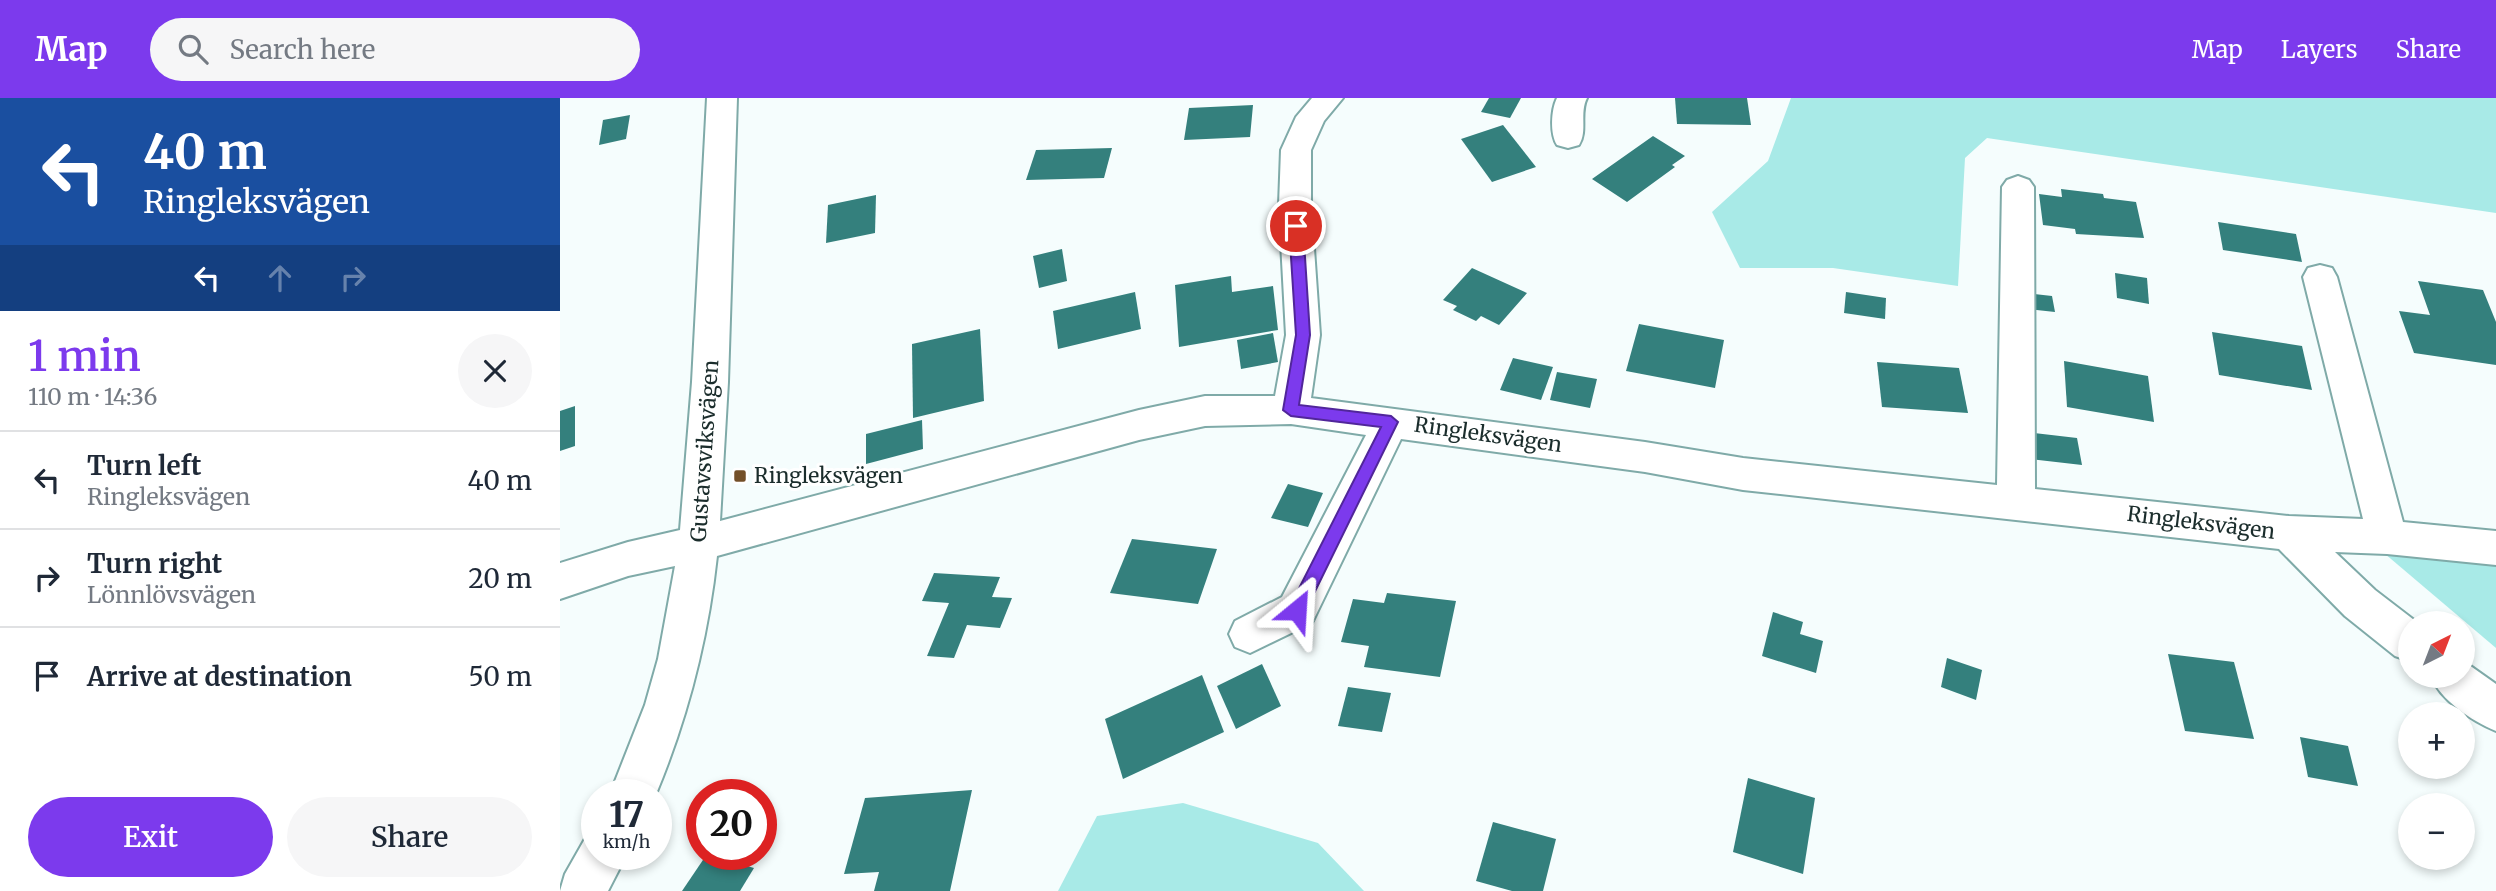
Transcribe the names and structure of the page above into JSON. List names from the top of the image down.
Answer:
{
  "streets": {
    "street": ["Ringleksvägen", "Gustavsviksvägen"]
  },
  "crossings": [
    ["Ringleksvägen", "Gustavsviksvägen"]
  ],
  "places": {
    "transit": ["Ringleksvägen"]
  },
  "north": "top right",
  "page": {
    "header": "Map",
    "search": "Search here",
    "nav": ["Map", "Layers", "Share"],
    "turn": ["40 m", "Ringleksvägen"],
    "heading": ["1 min", "110 m · 14:36"],
    "list": [
      {
        "name": "Turn left",
        "note": "Ringleksvägen",
        "value": "40 m"
      },
      {
        "name": "Turn right",
        "note": "Lönnlövsvägen",
        "value": "20 m"
      },
      {
        "name": "Arrive at destination",
        "value": "50 m"
      }
    ],
    "map_buttons": ["+", "−"],
    "speed": "17 km/h",
    "limit": "20",
    "buttons": ["Exit", "Share"]
  }
}
